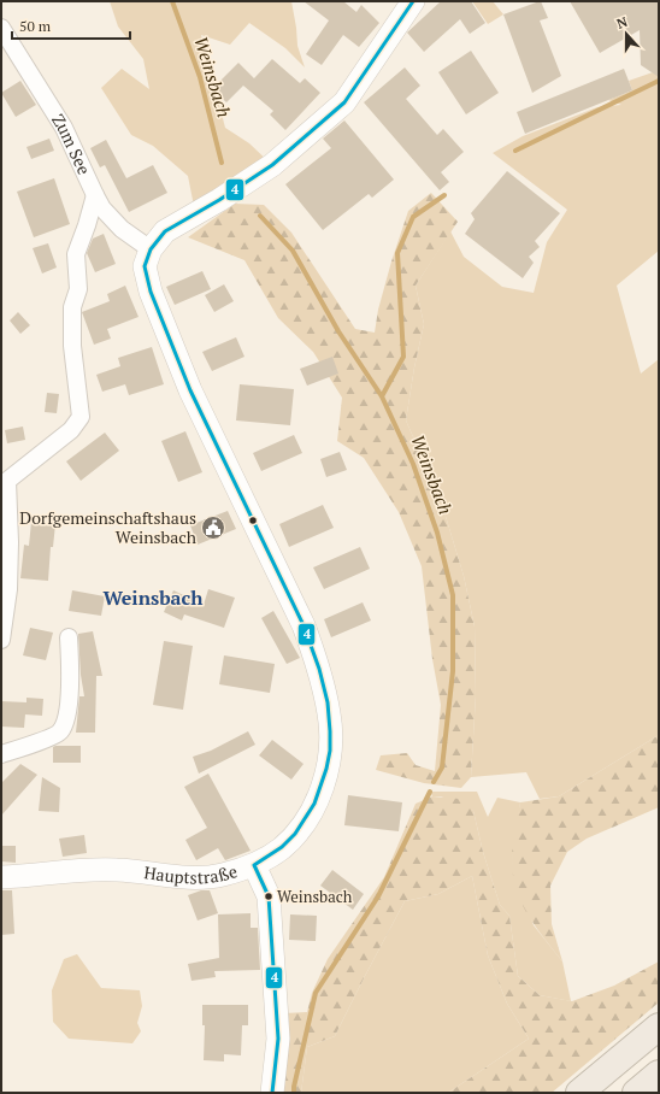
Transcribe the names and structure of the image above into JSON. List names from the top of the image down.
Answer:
{
  "streets": {
    "street": ["Zum See", "Hauptstraße"]
  },
  "crossings": [
    ["Zum See", "Hauptstraße"]
  ],
  "districts": ["Weinsbach"],
  "water": ["Weinsbach"],
  "places": {
    "public building": ["Dorfgemeinschaftshaus Weinsbach"],
    "other": ["Weinsbach"]
  },
  "lines": ["transit line 4"],
  "scale_bar": "50 m",
  "north": "top"
}
